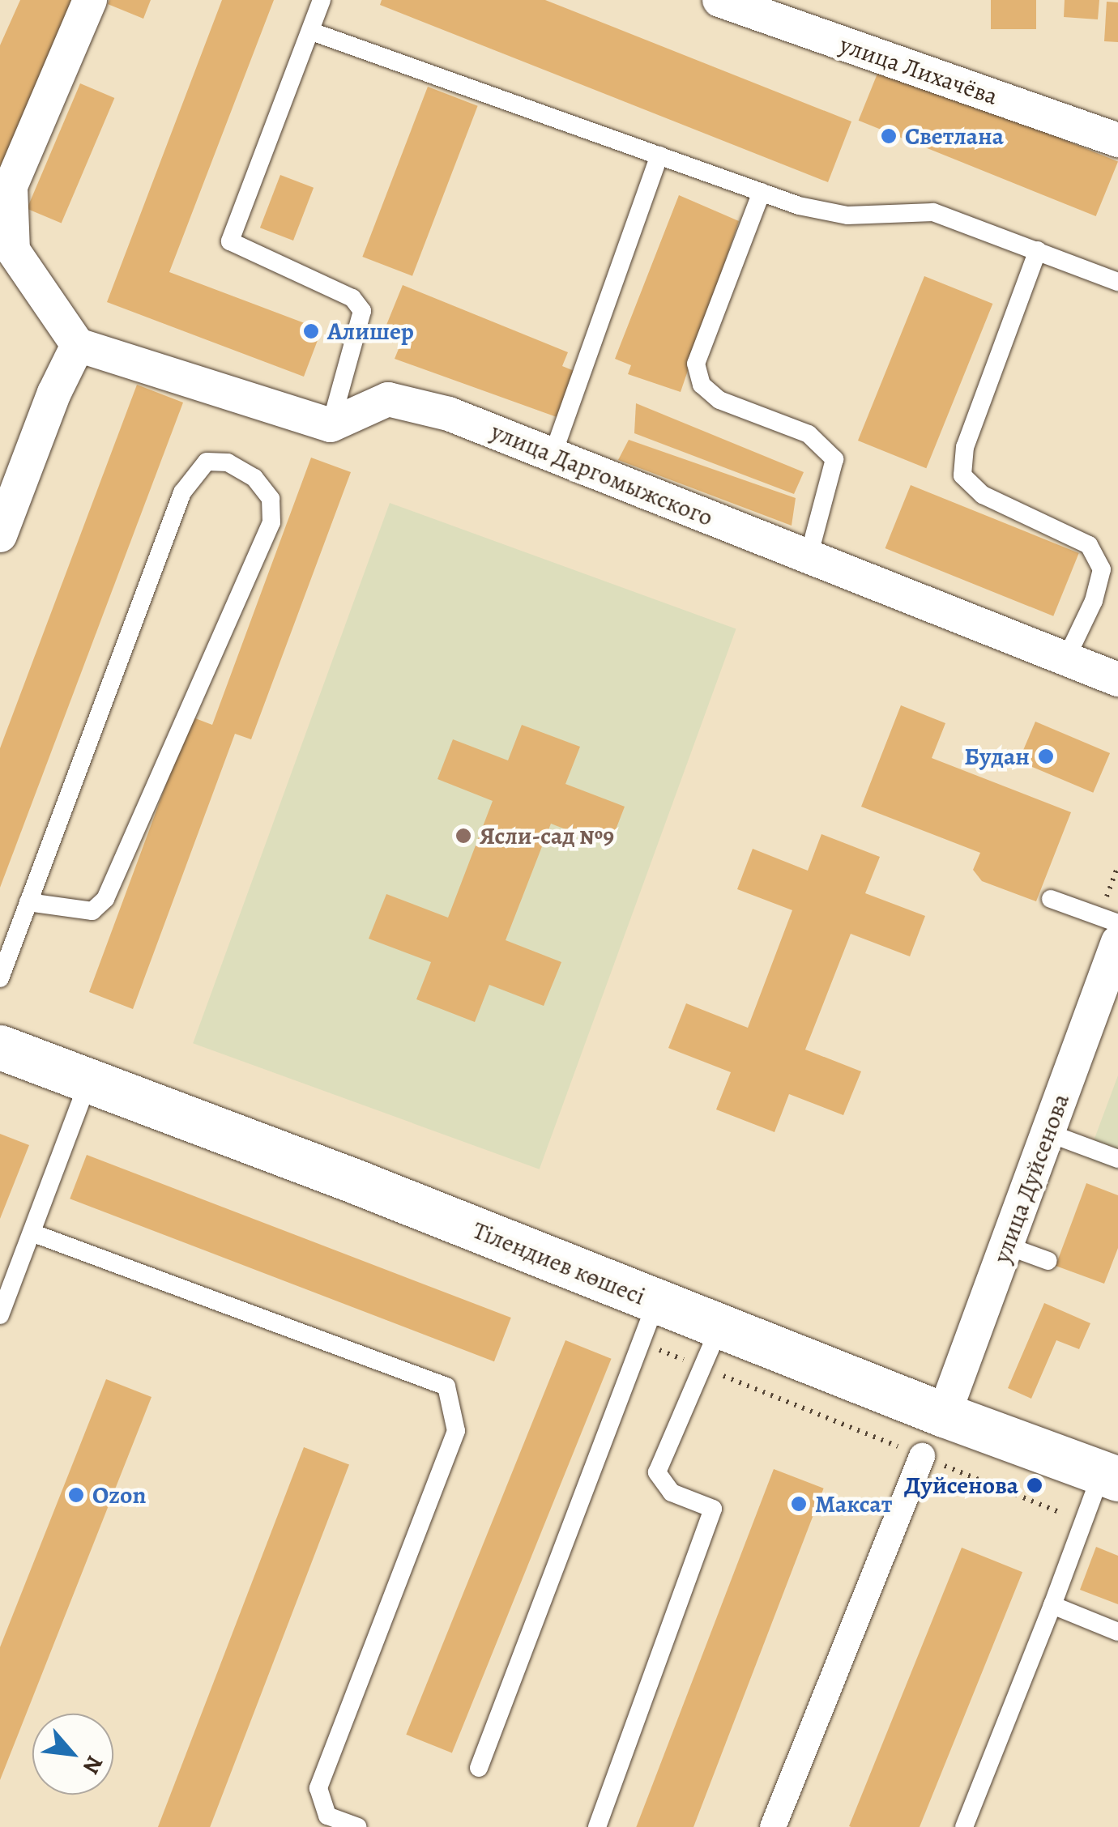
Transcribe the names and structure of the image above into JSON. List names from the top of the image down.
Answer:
{
  "streets": {
    "street": [
      "улица Лихачёва",
      "улица Даргомыжского",
      "улица Дуйсенова",
      "Тілендиев көшесі"
    ]
  },
  "crossings": [
    ["улица Дуйсенова", "Тілендиев көшесі"]
  ],
  "places": [
    "Светлана",
    "Алишер",
    "Будан",
    "Ясли-сад №9",
    "Дуйсенова",
    "Ozon",
    "Максат"
  ],
  "north": "bottom right"
}
